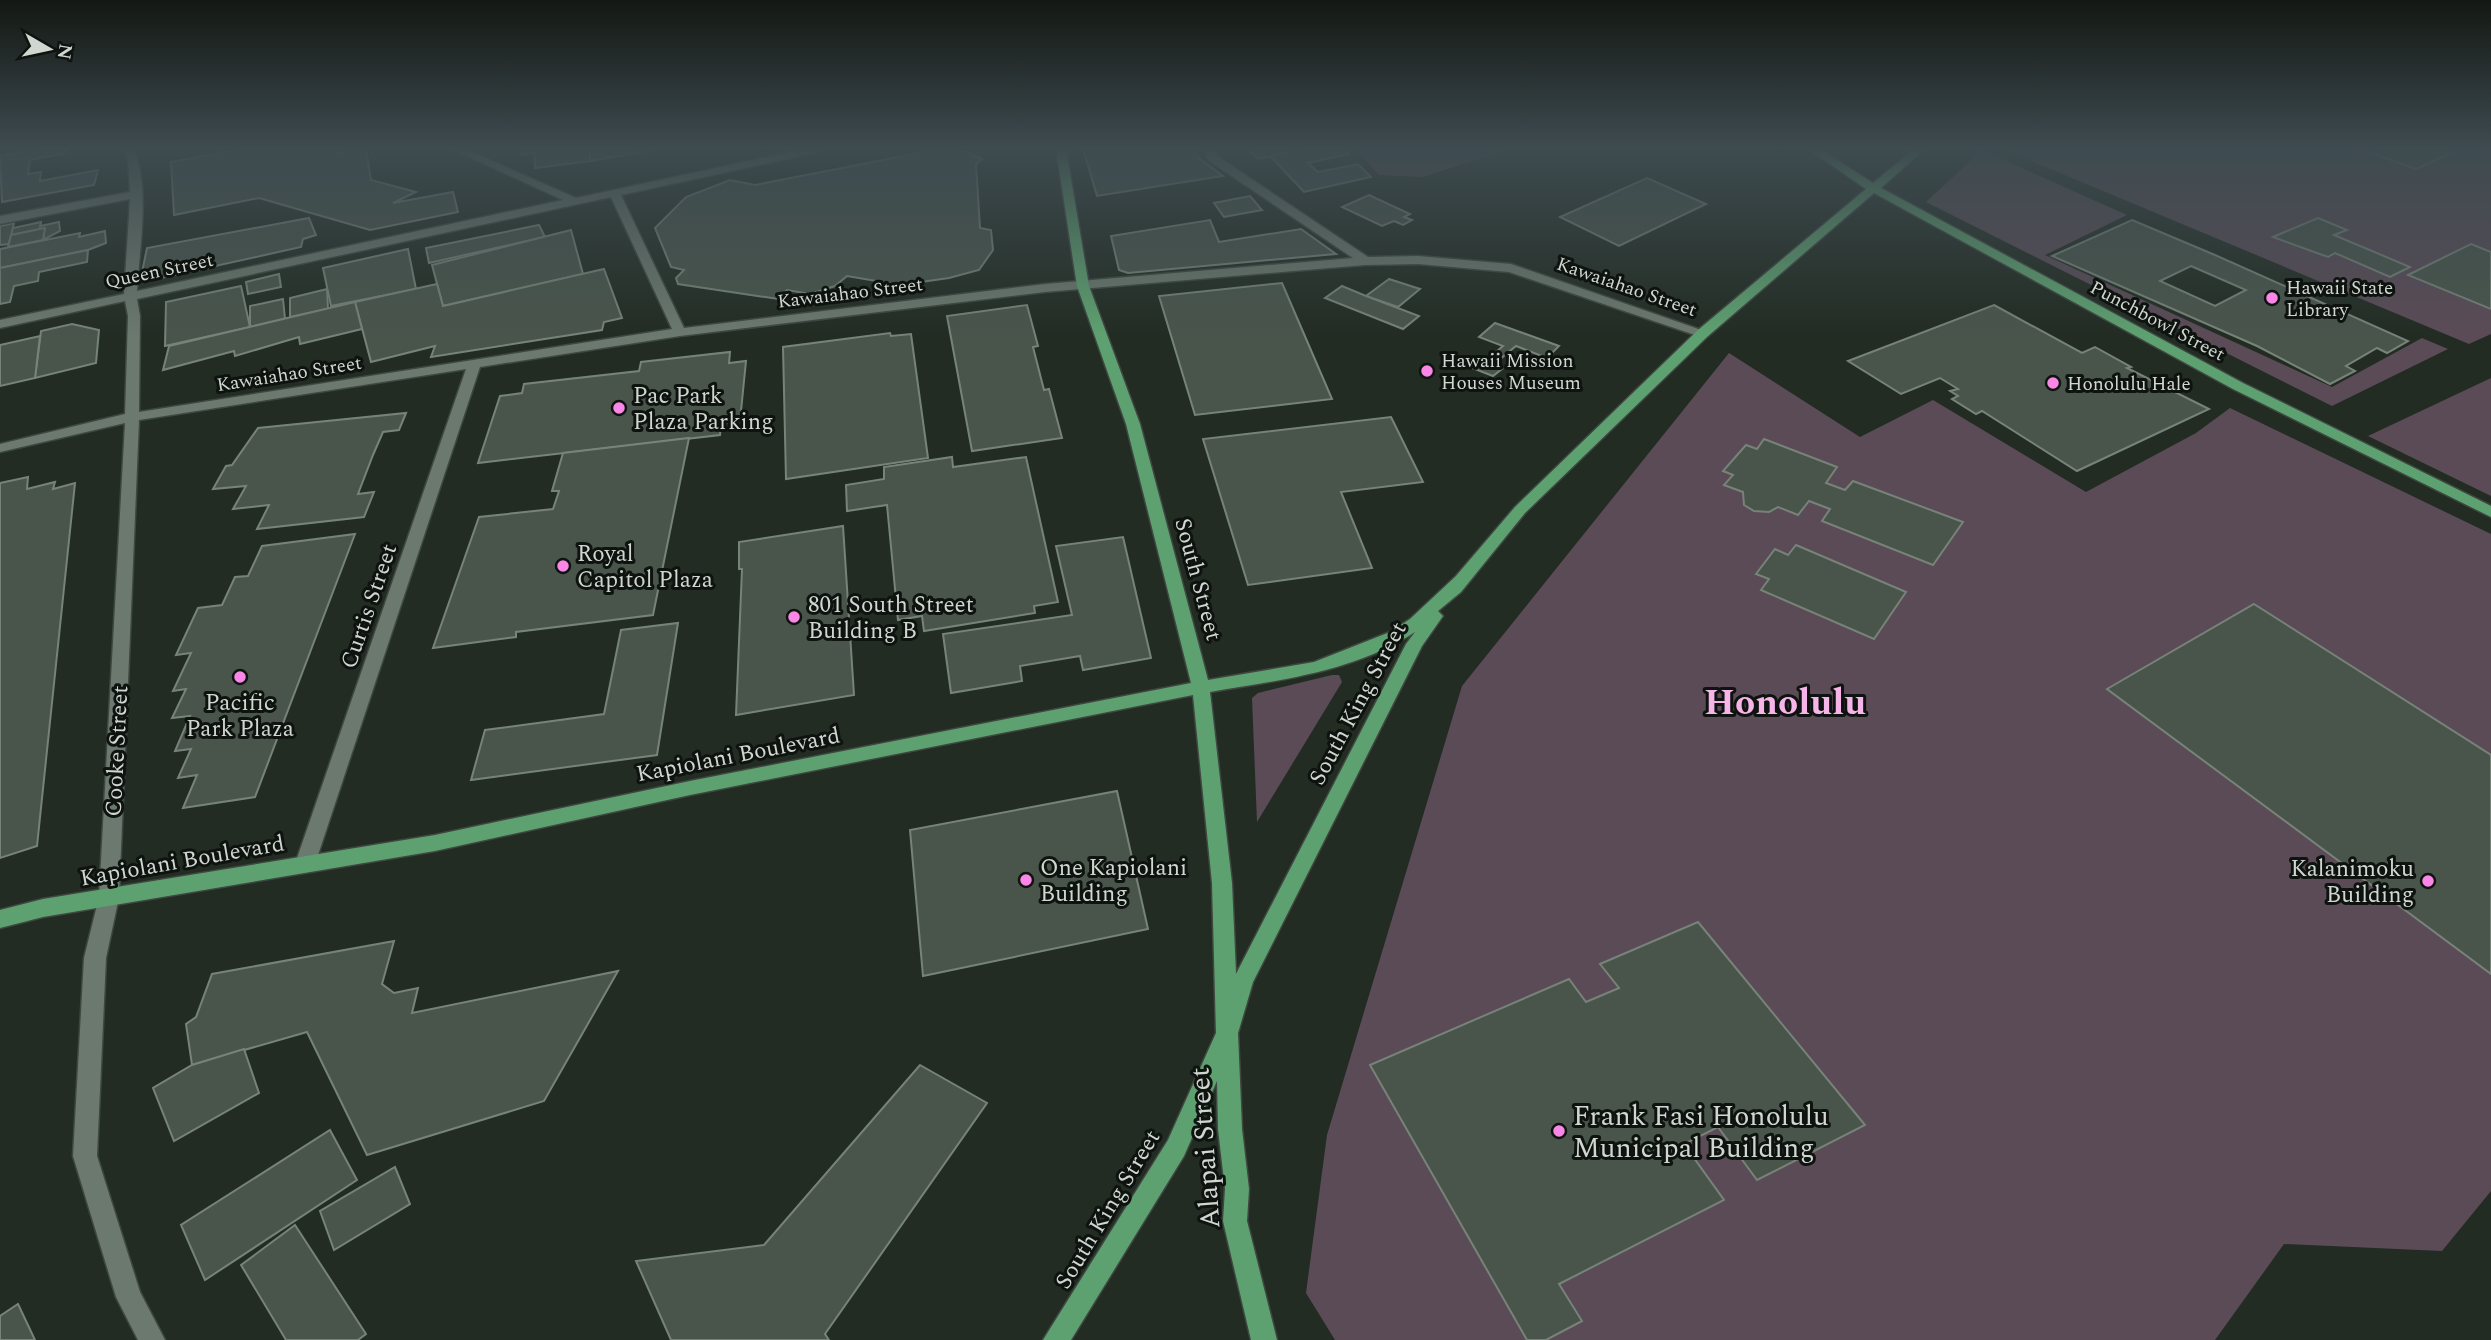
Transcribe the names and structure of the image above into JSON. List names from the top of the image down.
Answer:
{
  "streets": {
    "main road": [
      "Punchbowl Street",
      "South Street",
      "South King Street",
      "Kapiolani Boulevard",
      "Alapai Street"
    ],
    "street": [
      "Queen Street",
      "Kawaiahao Street",
      "Curtis Street",
      "Cooke Street"
    ]
  },
  "crossings": [
    ["Queen Street", "Cooke Street"],
    ["Kawaiahao Street", "South Street"],
    ["Kawaiahao Street", "Curtis Street"],
    ["Kawaiahao Street", "South King Street"],
    ["Kawaiahao Street", "Cooke Street"],
    ["South Street", "South King Street"],
    ["South Street", "Kapiolani Boulevard"],
    ["South Street", "Alapai Street"],
    ["Curtis Street", "Kapiolani Boulevard"],
    ["South King Street", "Kapiolani Boulevard"],
    ["South King Street", "Alapai Street"],
    ["Cooke Street", "Kapiolani Boulevard"]
  ],
  "districts": ["Honolulu"],
  "places": [
    "Hawaii State Library",
    "Hawaii Mission Houses Museum",
    "Honolulu Hale",
    "Pac Park Plaza Parking",
    "Royal Capitol Plaza",
    "801 South Street Building B",
    "Pacific Park Plaza",
    "One Kapiolani Building",
    "Kalanimoku Building",
    "Frank Fasi Honolulu Municipal Building"
  ],
  "north": "right"
}
